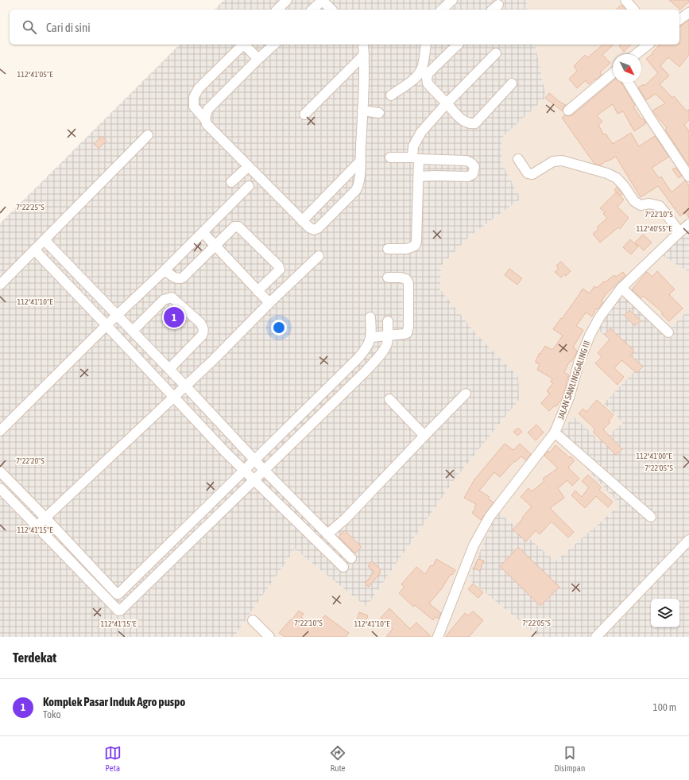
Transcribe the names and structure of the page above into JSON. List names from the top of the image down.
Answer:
{
  "streets": {
    "street": ["JALAN SAWLINGGALING III"]
  },
  "north": "bottom right",
  "page": {
    "search": "Cari di sini",
    "pins": "1",
    "heading": "Terdekat",
    "list": [
      {
        "mark": "1",
        "name": "Komplek Pasar Induk Agro puspo",
        "note": "Toko",
        "value": "100 m"
      }
    ],
    "nav": ["Peta", "Rute", "Disimpan"]
  },
  "coordinates": [
    "112°41'05\"E",
    "7°22'25\"S",
    "7°22'10\"S",
    "112°40'55\"E",
    "112°41'10\"E",
    "112°41'00\"E",
    "7°22'20\"S",
    "7°22'05\"S",
    "112°41'15\"E"
  ]
}
